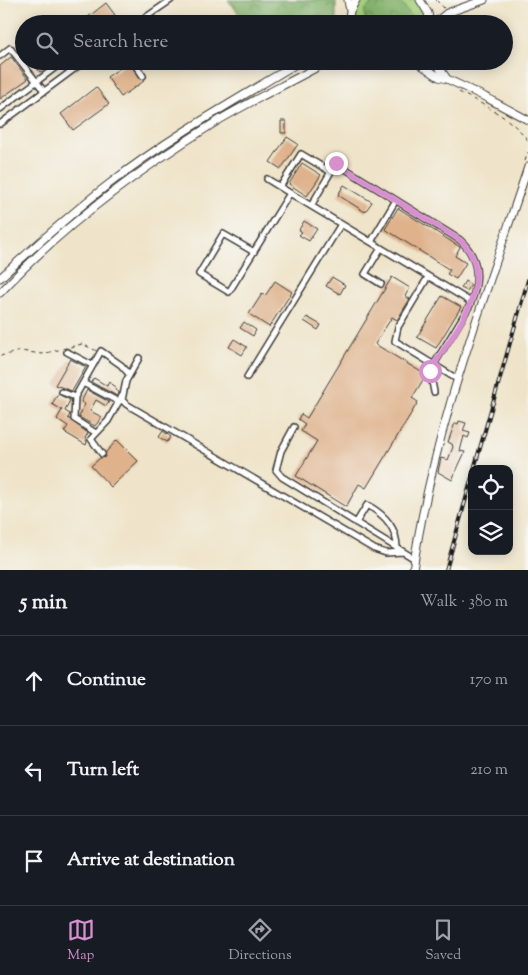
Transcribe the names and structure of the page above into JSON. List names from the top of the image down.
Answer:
{
  "page": {
    "search": "Search here",
    "heading": ["5 min", "Walk · 380 m"],
    "list": [
      ["Continue", "170 m"],
      ["Turn left", "210 m"],
      "Arrive at destination"
    ],
    "nav": ["Map", "Directions", "Saved"]
  }
}
